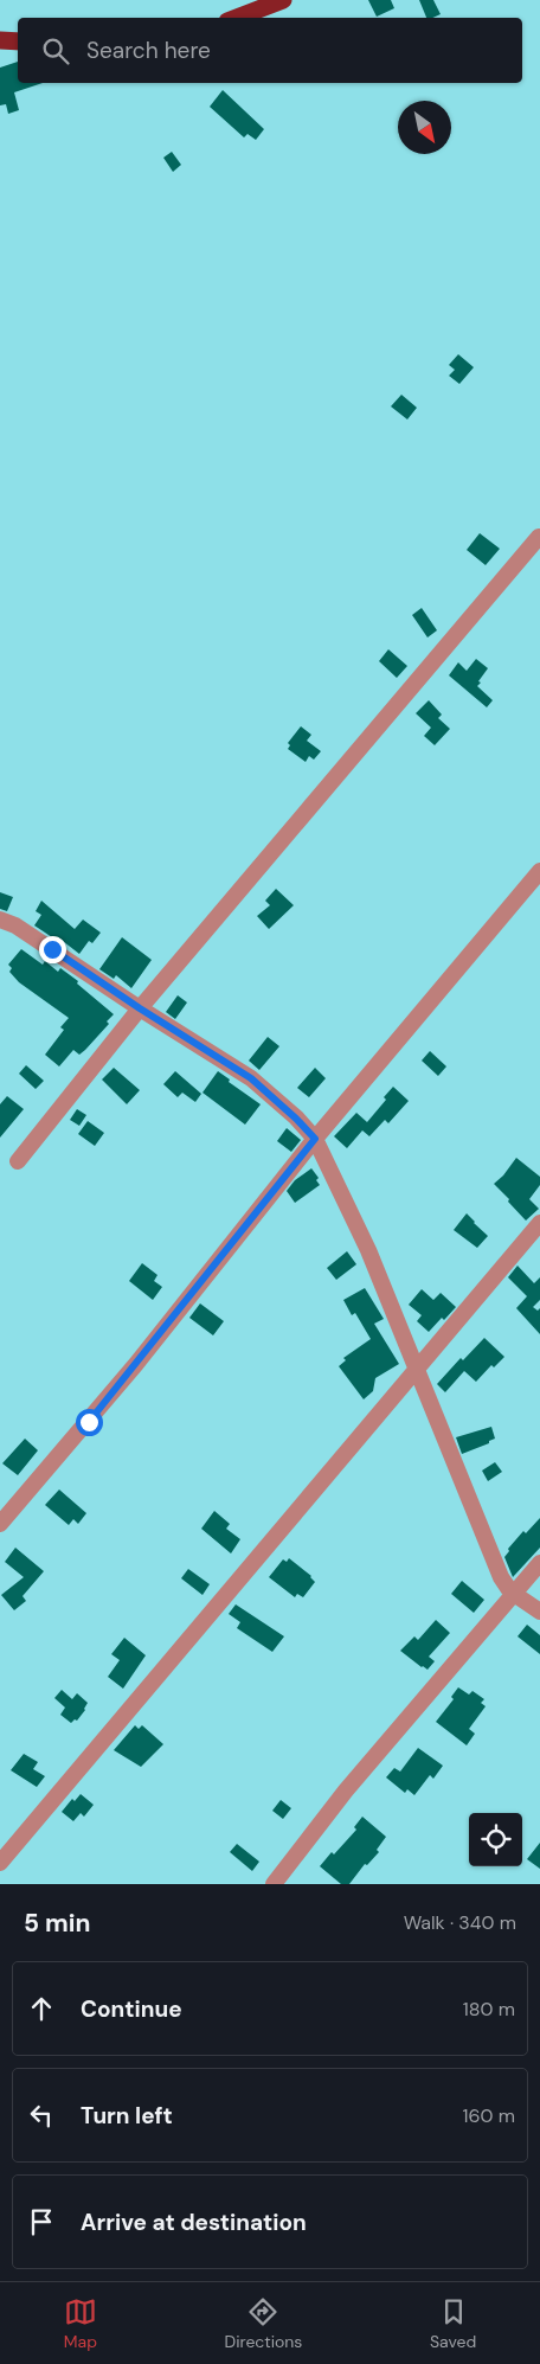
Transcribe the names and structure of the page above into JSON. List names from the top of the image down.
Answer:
{
  "north": "bottom right",
  "page": {
    "search": "Search here",
    "heading": ["5 min", "Walk · 340 m"],
    "list": [
      ["Continue", "180 m"],
      ["Turn left", "160 m"],
      "Arrive at destination"
    ],
    "nav": ["Map", "Directions", "Saved"]
  }
}
